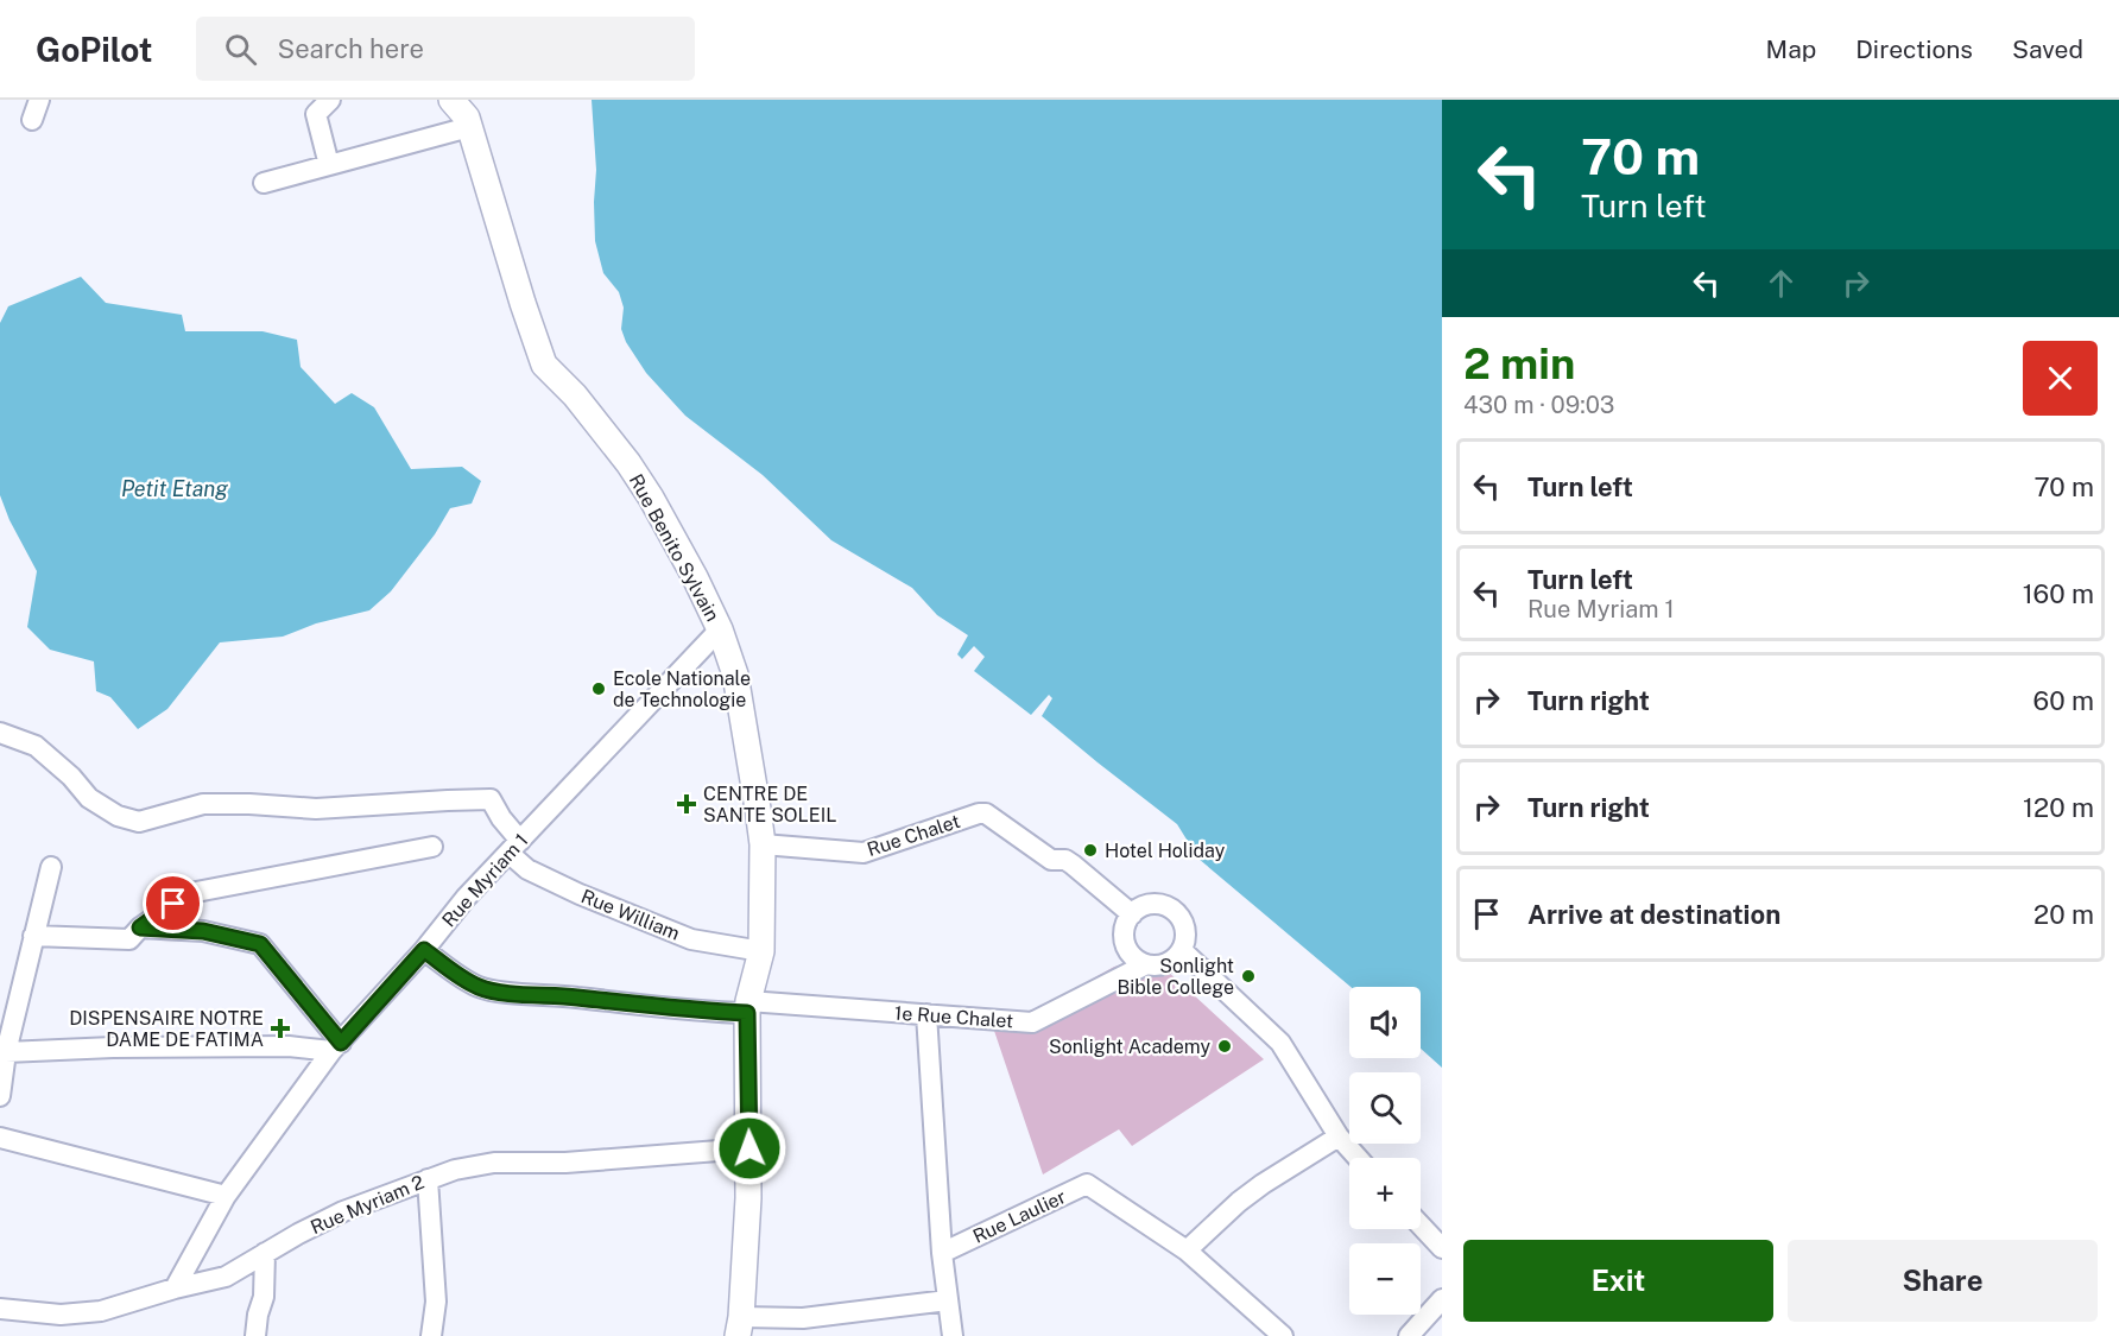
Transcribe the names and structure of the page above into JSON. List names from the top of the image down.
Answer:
{
  "streets": {
    "main road": ["Rue Benito Sylvain"],
    "street": [
      "Rue Chalet",
      "Rue Myriam 1",
      "Rue William",
      "1e Rue Chalet",
      "Rue Myriam 2",
      "Rue Laulier"
    ]
  },
  "crossings": [
    ["Rue Benito Sylvain", "Rue Chalet"],
    ["Rue Benito Sylvain", "Rue Myriam 1"],
    ["Rue Benito Sylvain", "Rue William"],
    ["Rue Benito Sylvain", "1e Rue Chalet"],
    ["Rue Benito Sylvain", "Rue Myriam 2"],
    ["Rue Chalet", "1e Rue Chalet"],
    ["Rue Myriam 1", "Rue William"],
    ["Rue Myriam 1", "1e Rue Chalet"],
    ["Rue Myriam 1", "Rue Myriam 2"],
    ["1e Rue Chalet", "Rue Laulier"]
  ],
  "water": ["Petit Etang"],
  "places": {
    "other": [
      "Ecole Nationale de Technologie",
      "Hotel Holiday",
      "Sonlight Bible College",
      "Sonlight Academy"
    ],
    "health": ["CENTRE DE SANTE SOLEIL", "DISPENSAIRE NOTRE DAME DE FATIMA"]
  },
  "page": {
    "header": "GoPilot",
    "search": "Search here",
    "nav": ["Map", "Directions", "Saved"],
    "turn": ["70 m", "Turn left"],
    "heading": ["2 min", "430 m · 09:03"],
    "list": [
      {
        "name": "Turn left",
        "value": "70 m"
      },
      {
        "name": "Turn left",
        "note": "Rue Myriam 1",
        "value": "160 m"
      },
      {
        "name": "Turn right",
        "value": "60 m"
      },
      {
        "name": "Turn right",
        "value": "120 m"
      },
      {
        "name": "Arrive at destination",
        "value": "20 m"
      }
    ],
    "map_buttons": ["+", "−"],
    "buttons": ["Exit", "Share"]
  }
}
